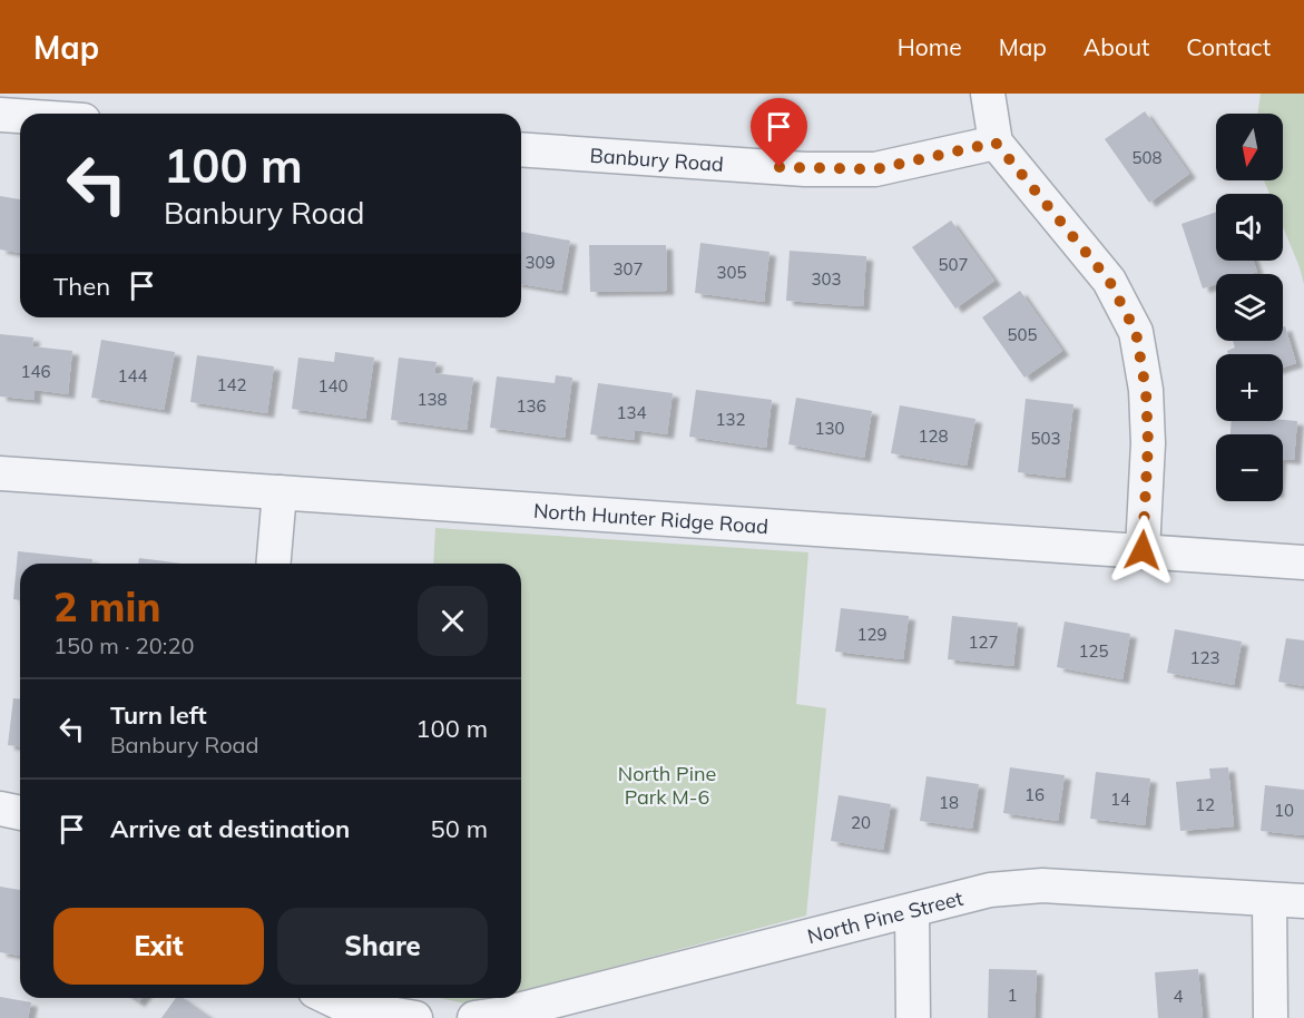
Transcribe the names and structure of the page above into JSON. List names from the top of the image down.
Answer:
{
  "streets": {
    "street": ["Banbury Road", "North Hunter Ridge Road", "North Pine Street"]
  },
  "parks": ["North Pine Park M-6"],
  "house_numbers": [
    "508",
    "309",
    "507",
    "307",
    "305",
    "303",
    "505",
    "146",
    "144",
    "142",
    "140",
    "138",
    "136",
    "134",
    "132",
    "130",
    "128",
    "503",
    "129",
    "127",
    "125",
    "123",
    "16",
    "14",
    "18",
    "12",
    "10",
    "20",
    "1",
    "4"
  ],
  "north": "bottom",
  "page": {
    "header": "Map",
    "nav": [
      "Home",
      "Map",
      "About",
      "Contact"
    ],
    "map_buttons": ["+", "−"],
    "turn": ["100 m", "Banbury Road"],
    "then": "Then",
    "heading": ["2 min", "150 m · 20:20"],
    "list": [
      {
        "name": "Turn left",
        "note": "Banbury Road",
        "value": "100 m"
      },
      {
        "name": "Arrive at destination",
        "value": "50 m"
      }
    ],
    "buttons": ["Exit", "Share"]
  }
}
